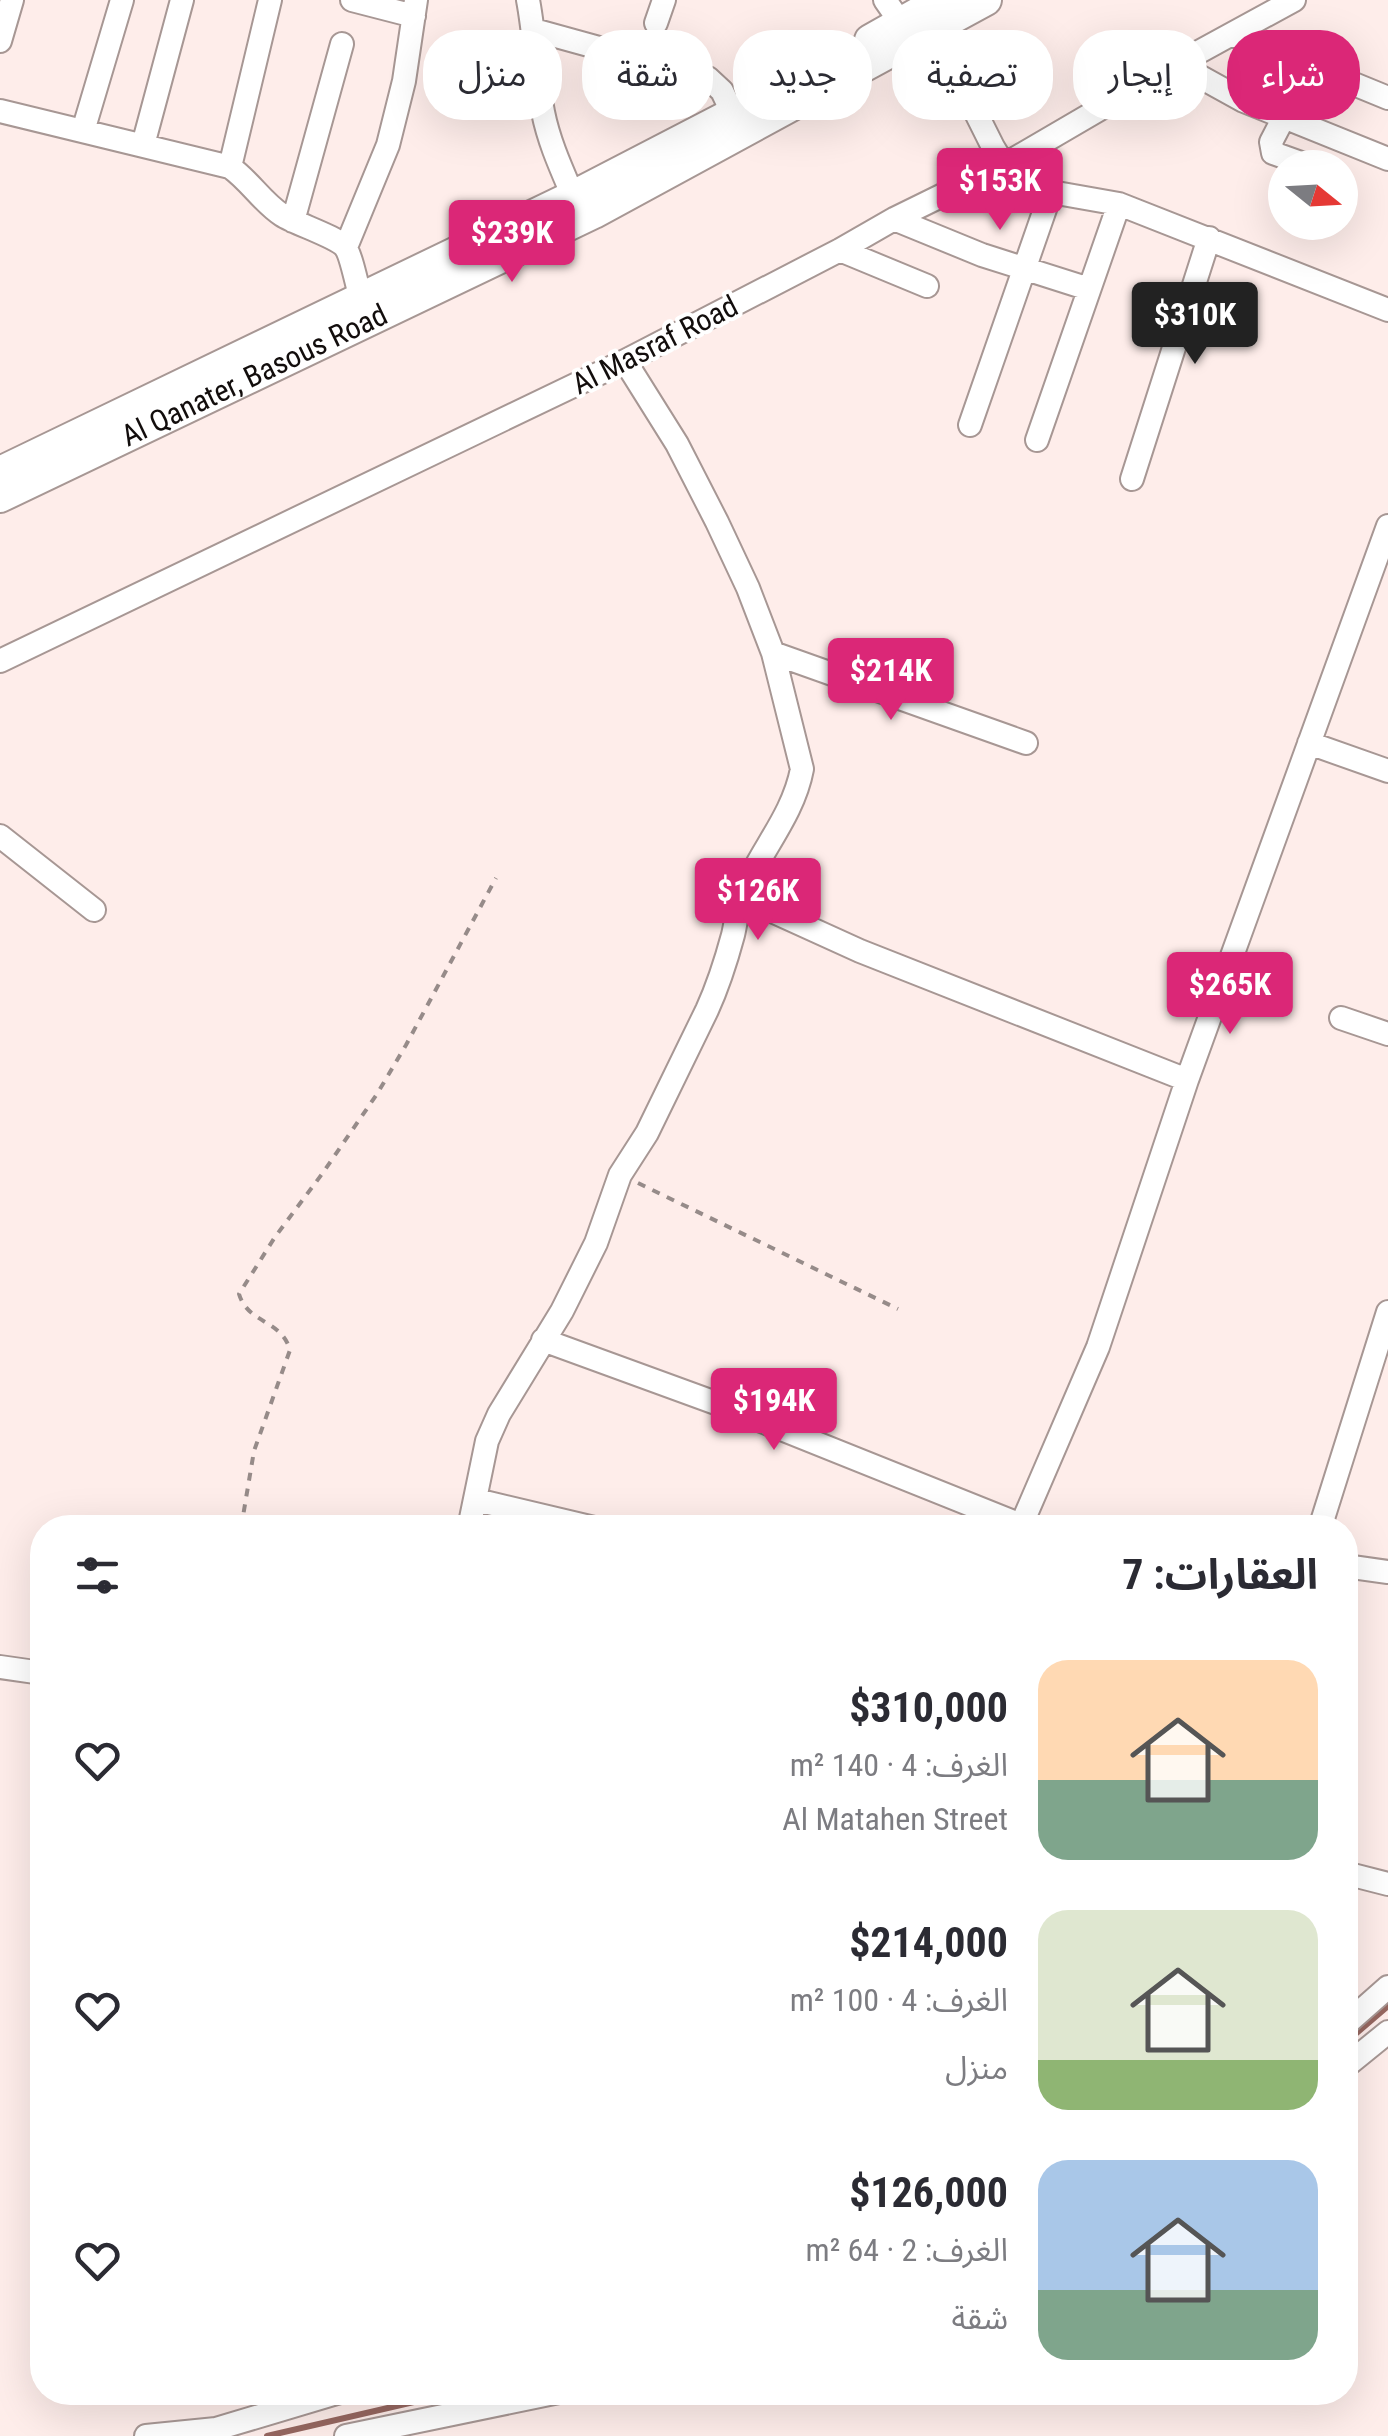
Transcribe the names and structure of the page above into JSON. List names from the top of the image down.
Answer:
{
  "streets": {
    "main road": ["Al Qanater, Basous Road"],
    "street": ["Al Masraf Road"]
  },
  "north": "right",
  "page": {
    "chip": [
      "شراء",
      "إيجار",
      "تصفية",
      "جديد",
      "شقة",
      "منزل"
    ],
    "price": [
      "$153K",
      "$239K",
      "$310K",
      "$214K",
      "$126K",
      "$265K",
      "$194K"
    ],
    "heading": "العقارات: 7",
    "list": [
      {
        "name": "$310,000",
        "note": "الغرف: 4 · 140 m² · Al Matahen Street"
      },
      {
        "name": "$214,000",
        "note": "الغرف: 4 · 100 m² · منزل"
      },
      {
        "name": "$126,000",
        "note": "الغرف: 2 · 64 m² · شقة"
      }
    ]
  }
}
